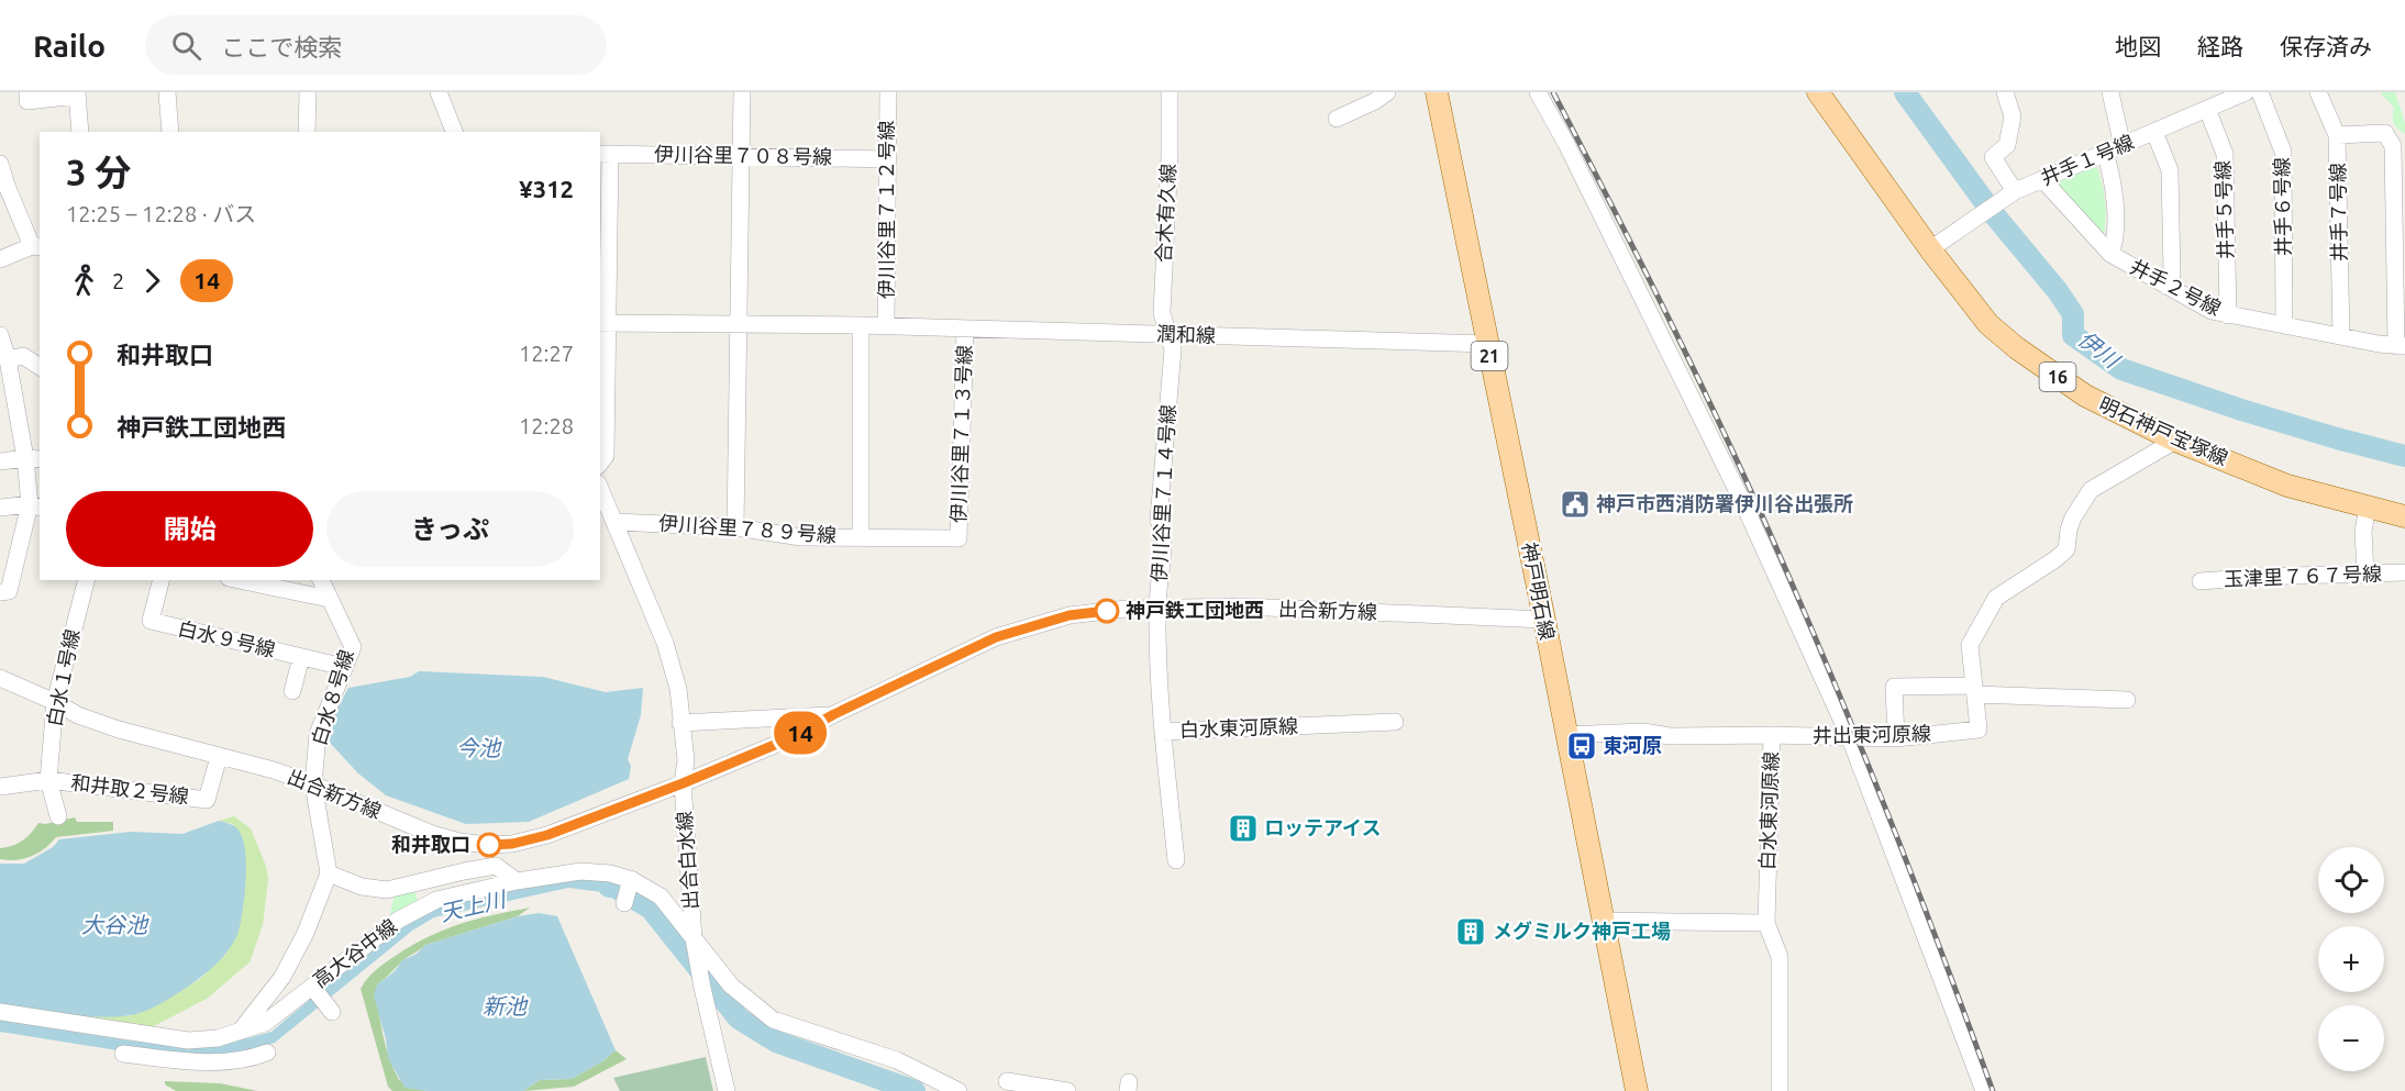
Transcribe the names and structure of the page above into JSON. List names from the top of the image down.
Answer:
{
  "streets": {
    "main road": [
      "21",
      "16",
      "明石神戸宝塚線",
      "神戸明石線"
    ],
    "street": [
      "伊川谷里７０８号線",
      "井手１号線",
      "井手６号線",
      "伊川谷里７１２号線",
      "井手５号線",
      "井手７号線",
      "合木有久線",
      "井手２号線",
      "潤和線",
      "伊川谷里７１３号線",
      "伊川谷里７１４号線",
      "伊川谷里７８９号線",
      "玉津里７６７号線",
      "出合新方線",
      "白水９号線",
      "白水１号線",
      "白水８号線",
      "白水東河原線",
      "井出東河原線",
      "和井取２号線",
      "出合白水線",
      "高大谷中線"
    ]
  },
  "crossings": [
    ["伊川谷里７０８号線", "伊川谷里７１２号線"],
    ["井手１号線", "井手５号線"],
    ["井手１号線", "井手２号線"],
    ["井手１号線", "明石神戸宝塚線"],
    ["井手６号線", "井手２号線"],
    ["伊川谷里７１２号線", "潤和線"],
    ["井手５号線", "井手２号線"],
    ["井手７号線", "井手２号線"],
    ["合木有久線", "潤和線"],
    ["合木有久線", "伊川谷里７１４号線"],
    ["潤和線", "伊川谷里７１３号線"],
    ["潤和線", "伊川谷里７１４号線"],
    ["潤和線", "神戸明石線"],
    ["明石神戸宝塚線", "井出東河原線"],
    ["伊川谷里７１３号線", "伊川谷里７８９号線"],
    ["伊川谷里７１４号線", "出合新方線"],
    ["伊川谷里７１４号線", "白水東河原線"],
    ["伊川谷里７８９号線", "出合白水線"],
    ["神戸明石線", "出合新方線"],
    ["神戸明石線", "白水東河原線"],
    ["出合新方線", "白水１号線"],
    ["出合新方線", "白水８号線"],
    ["出合新方線", "和井取２号線"],
    ["出合新方線", "出合白水線"],
    ["白水９号線", "白水８号線"],
    ["白水１号線", "和井取２号線"],
    ["白水東河原線", "井出東河原線"],
    ["出合白水線", "高大谷中線"]
  ],
  "water": [
    "伊川",
    "今池",
    "天上川",
    "大谷池",
    "新池"
  ],
  "places": {
    "public building": ["神戸市西消防署伊川谷出張所"],
    "other": ["神戸鉄工団地西", "和井取口"],
    "bus stop": ["東河原"],
    "building": ["ロッテアイス", "メグミルク神戸工場"]
  },
  "lines": ["bus line 14"],
  "page": {
    "header": "Railo",
    "search": "ここで検索",
    "nav": ["地図", "経路", "保存済み"],
    "on_map": "14",
    "heading": ["3 分", "12:25 – 12:28 · バス", "¥312"],
    "legs": ["2", "14"],
    "list": [
      {
        "name": "和井取口",
        "value": "12:27"
      },
      {
        "name": "神戸鉄工団地西",
        "value": "12:28"
      }
    ],
    "buttons": ["開始", "きっぷ"],
    "map_buttons": ["+", "−"]
  }
}
